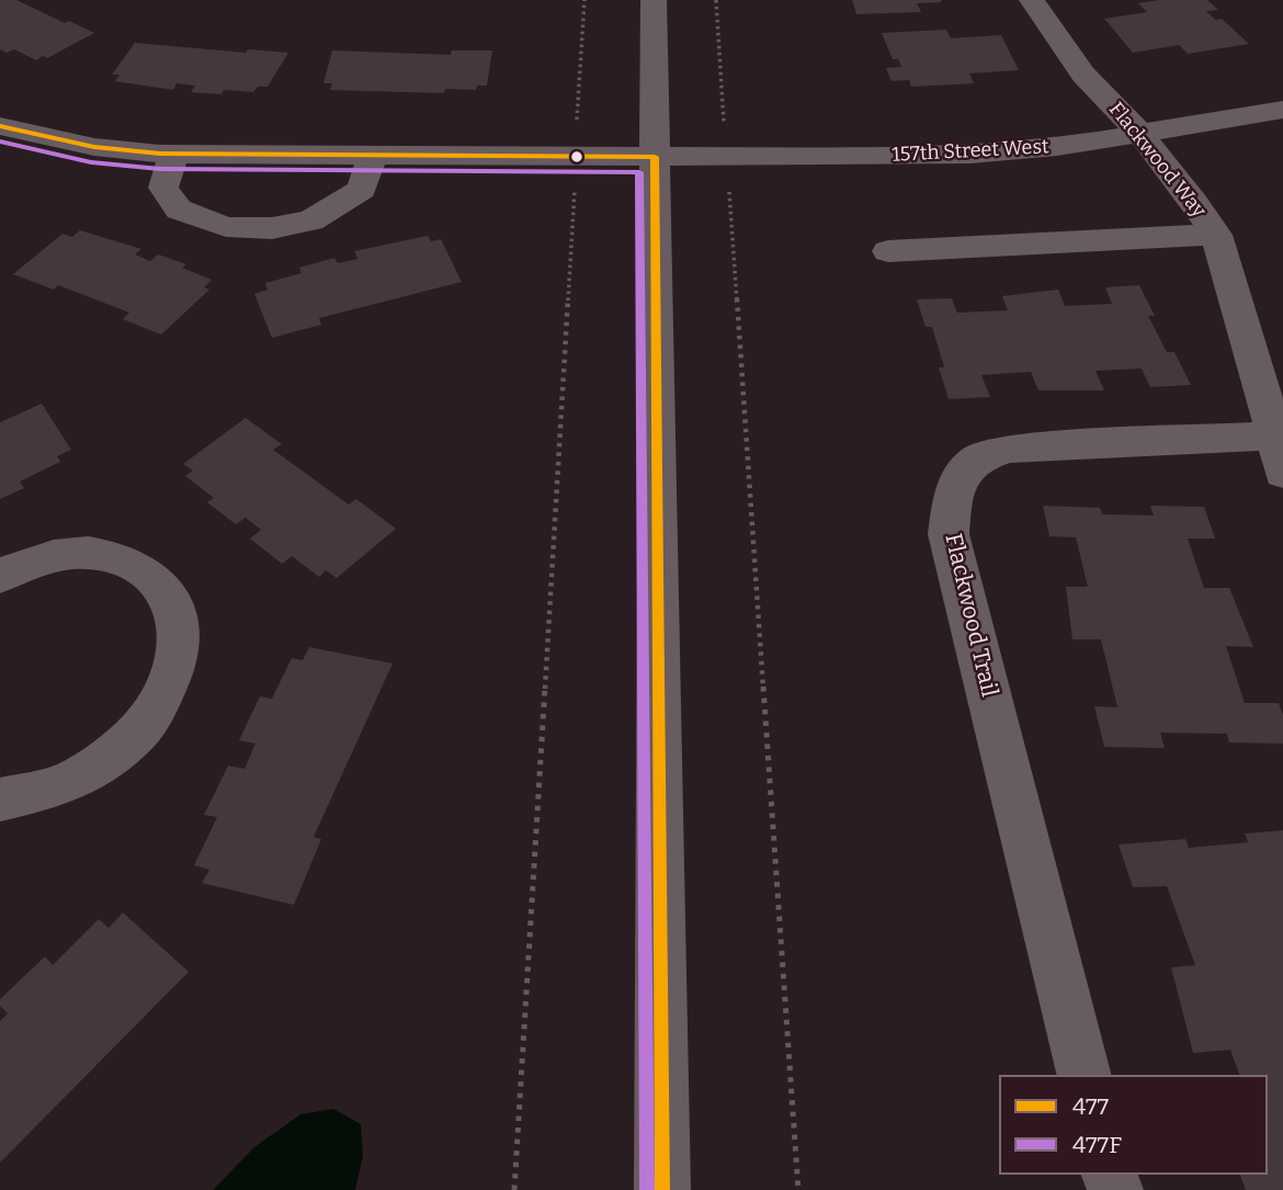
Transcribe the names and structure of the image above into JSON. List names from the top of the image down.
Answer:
{
  "streets": {
    "street": ["157th Street West", "Flackwood Way", "Flackwood Trail"]
  },
  "crossings": [
    ["157th Street West", "Flackwood Way"],
    ["Flackwood Way", "Flackwood Trail"]
  ],
  "lines": ["transit line 477", "transit line 477F"],
  "legend": ["477", "477F"]
}
